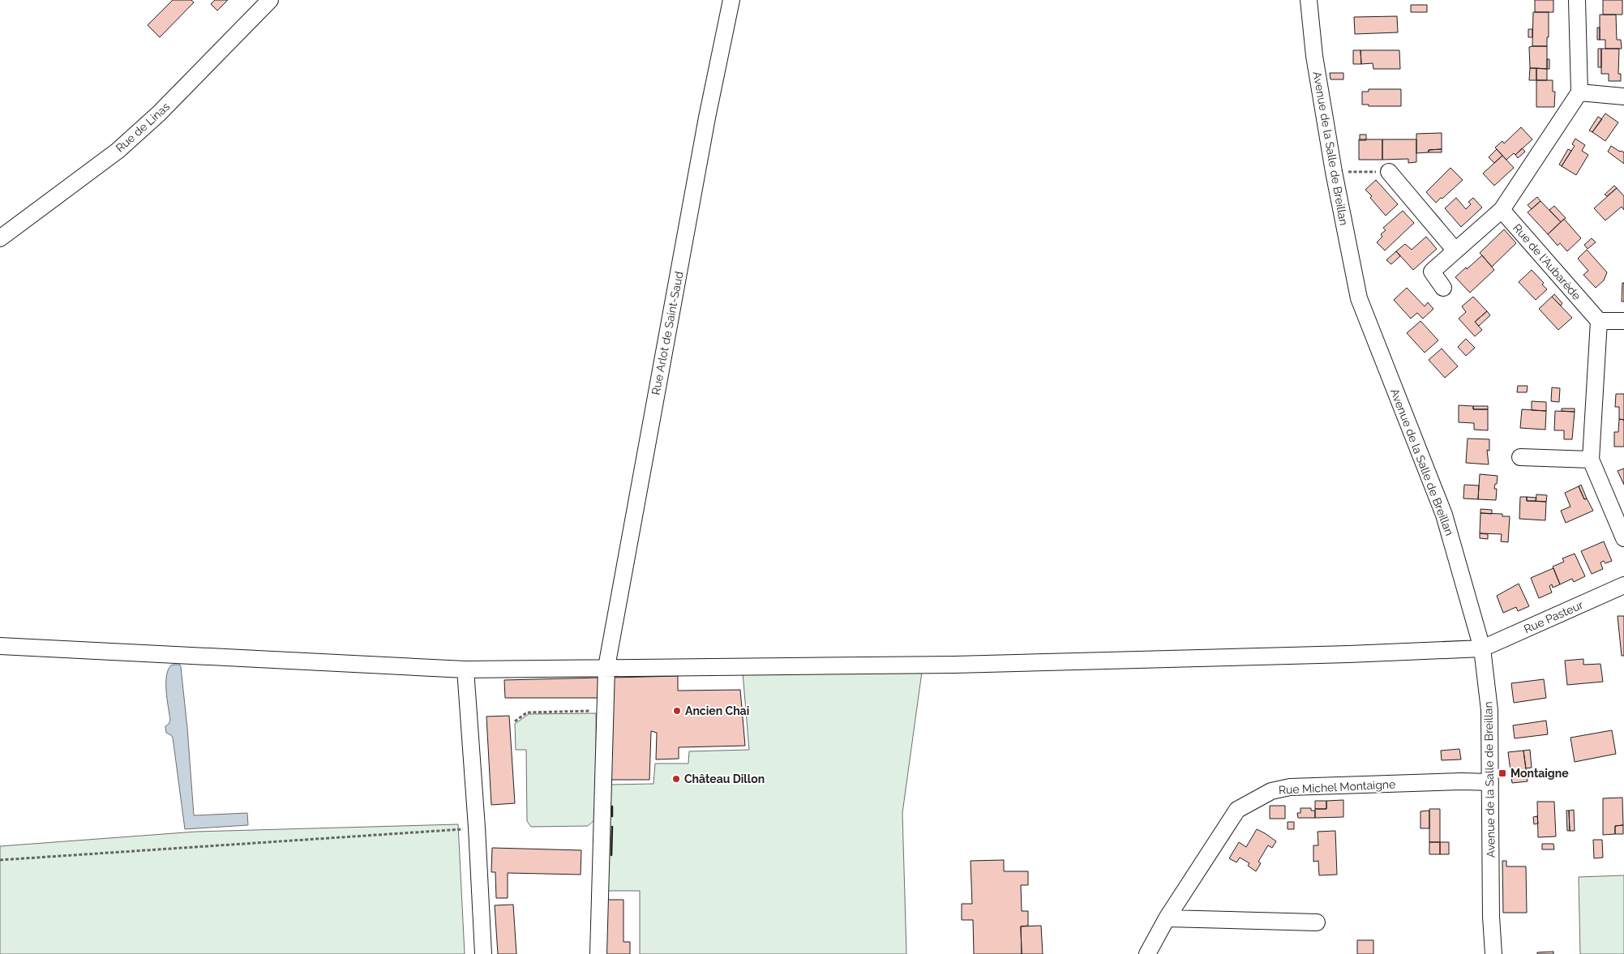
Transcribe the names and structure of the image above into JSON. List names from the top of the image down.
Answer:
{
  "streets": {
    "street": [
      "Rue de Linas",
      "Avenue de la Salle de Breillan",
      "Rue de l'Aubarède",
      "Rue Arlot de Saint-Saud",
      "Rue Pasteur",
      "Rue Michel Montaigne"
    ]
  },
  "crossings": [
    ["Avenue de la Salle de Breillan", "Rue Pasteur"],
    ["Avenue de la Salle de Breillan", "Rue Michel Montaigne"]
  ],
  "places": {
    "other": ["Ancien Chai", "Château Dillon"],
    "transit": ["Montaigne"]
  }
}
